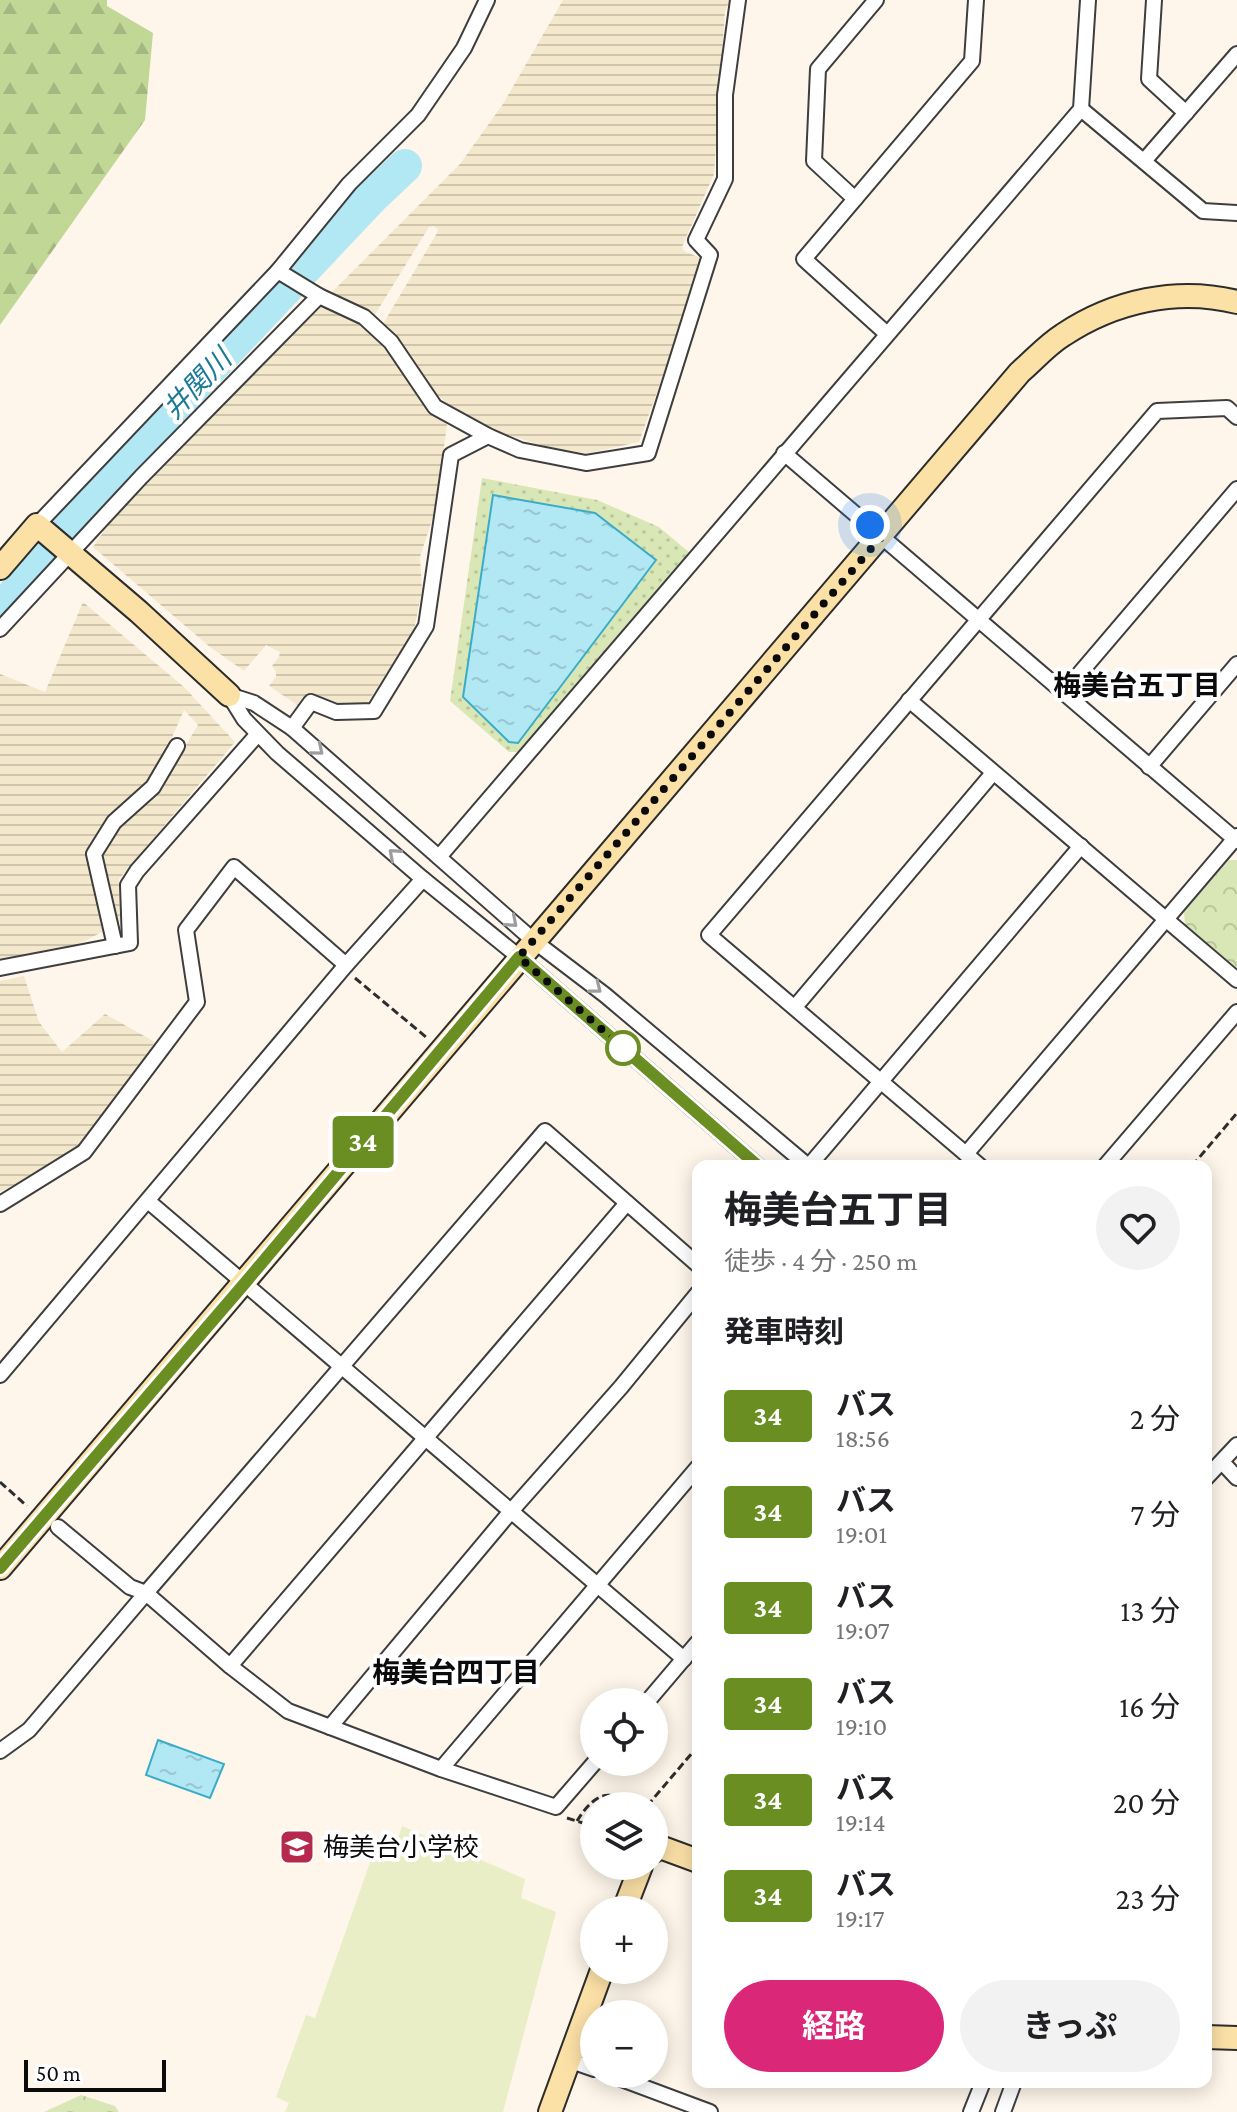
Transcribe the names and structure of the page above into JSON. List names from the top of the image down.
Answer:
{
  "districts": ["梅美台五丁目", "梅美台四丁目"],
  "water": ["井関川"],
  "places": {
    "school or university": ["梅美台小学校"]
  },
  "lines": ["bus line 34"],
  "scale_bar": "50 m",
  "page": {
    "on_map": "34",
    "heading": [
      ["梅美台五丁目", "徒歩 · 4 分 · 250 m"],
      "発車時刻"
    ],
    "list": [
      {
        "mark": "34",
        "name": "バス",
        "note": "18:56",
        "value": "2 分"
      },
      {
        "mark": "34",
        "name": "バス",
        "note": "19:01",
        "value": "7 分"
      },
      {
        "mark": "34",
        "name": "バス",
        "note": "19:07",
        "value": "13 分"
      },
      {
        "mark": "34",
        "name": "バス",
        "note": "19:10",
        "value": "16 分"
      },
      {
        "mark": "34",
        "name": "バス",
        "note": "19:14",
        "value": "20 分"
      },
      {
        "mark": "34",
        "name": "バス",
        "note": "19:17",
        "value": "23 分"
      }
    ],
    "map_buttons": ["+", "−"],
    "buttons": ["経路", "きっぷ"],
    "scale": "50 m"
  }
}
